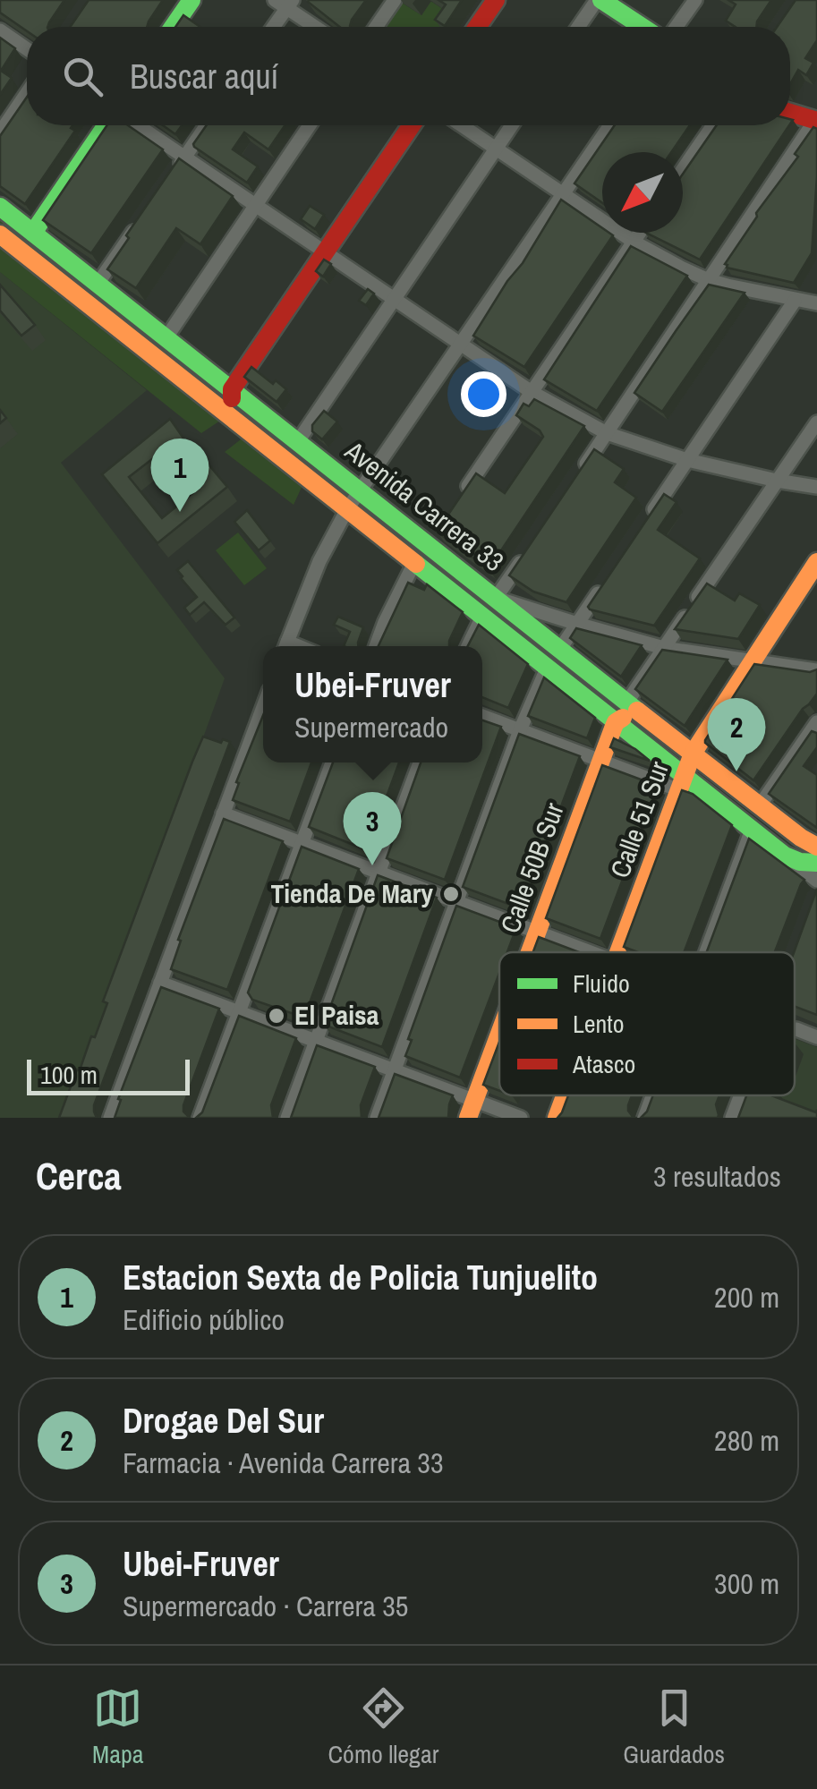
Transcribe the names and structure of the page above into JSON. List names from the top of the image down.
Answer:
{
  "streets": {
    "main road": ["Avenida Carrera 33", "Calle 51 Sur", "Calle 50B Sur"]
  },
  "crossings": [
    ["Avenida Carrera 33", "Calle 51 Sur"],
    ["Avenida Carrera 33", "Calle 50B Sur"]
  ],
  "places": ["Tienda De Mary", "El Paisa"],
  "legend": ["Fluido", "Lento", "Atasco"],
  "scale_bar": "100 m",
  "north": "bottom left",
  "page": {
    "search": "Buscar aquí",
    "pins": ["1", "2", "3"],
    "popup": ["Ubei-Fruver", "Supermercado"],
    "scale": "100 m",
    "heading": ["Cerca", "3 resultados"],
    "list": [
      {
        "mark": "1",
        "name": "Estacion Sexta de Policia Tunjuelito",
        "note": "Edificio público",
        "value": "200 m"
      },
      {
        "mark": "2",
        "name": "Drogae Del Sur",
        "note": "Farmacia · Avenida Carrera 33",
        "value": "280 m"
      },
      {
        "mark": "3",
        "name": "Ubei-Fruver",
        "note": "Supermercado · Carrera 35",
        "value": "300 m"
      }
    ],
    "nav": ["Mapa", "Cómo llegar", "Guardados"]
  }
}
